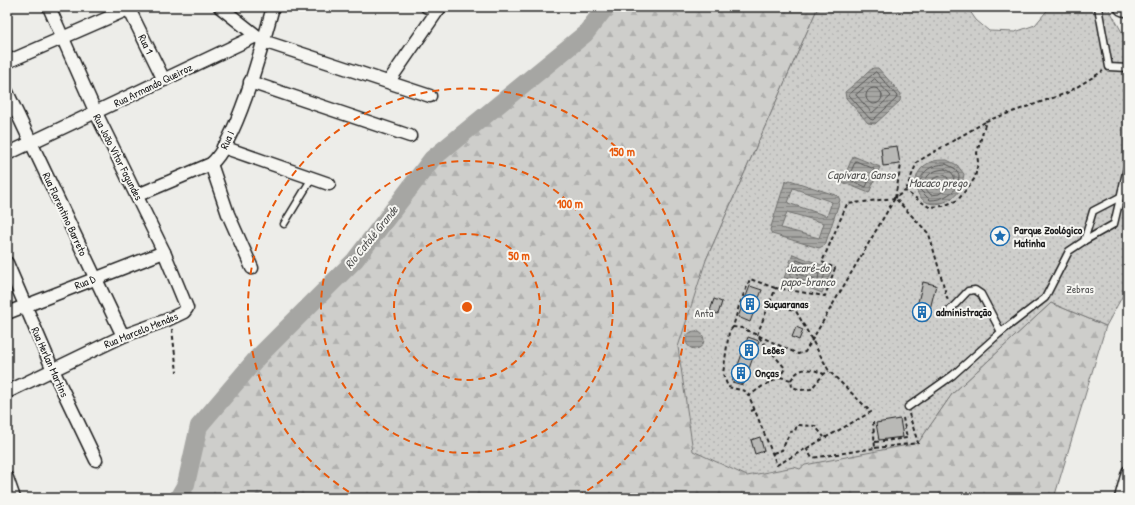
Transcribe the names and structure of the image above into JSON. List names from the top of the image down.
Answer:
{
  "streets": {
    "street": [
      "Rua 1",
      "Rua Armando Queiroz",
      "Rua I",
      "Rua João Vitor Fagundes",
      "Rua Florentino Barreto",
      "Rua D",
      "Rua Marcelo Mendes",
      "Rua Herlan Martins"
    ]
  },
  "crossings": [
    ["Rua 1", "Rua Armando Queiroz"],
    ["Rua Armando Queiroz", "Rua I"],
    ["Rua Armando Queiroz", "Rua João Vitor Fagundes"],
    ["Rua Armando Queiroz", "Rua Florentino Barreto"],
    ["Rua João Vitor Fagundes", "Rua D"],
    ["Rua João Vitor Fagundes", "Rua Marcelo Mendes"],
    ["Rua Florentino Barreto", "Rua D"],
    ["Rua Florentino Barreto", "Rua Marcelo Mendes"],
    ["Rua D", "Rua Herlan Martins"],
    ["Rua Marcelo Mendes", "Rua Herlan Martins"]
  ],
  "water": [
    "Capivara, Ganso",
    "Macaco prego",
    "Rio Catolé Grande",
    "Jacaré-do papo-branco"
  ],
  "parks": ["Zebras", "Anta"],
  "places": {
    "place": ["Parque Zoológico Matinha"],
    "building": [
      "Suçuaranas",
      "administração",
      "Leões",
      "Onças"
    ]
  },
  "rings": ["150 m", "100 m", "50 m"]
}
